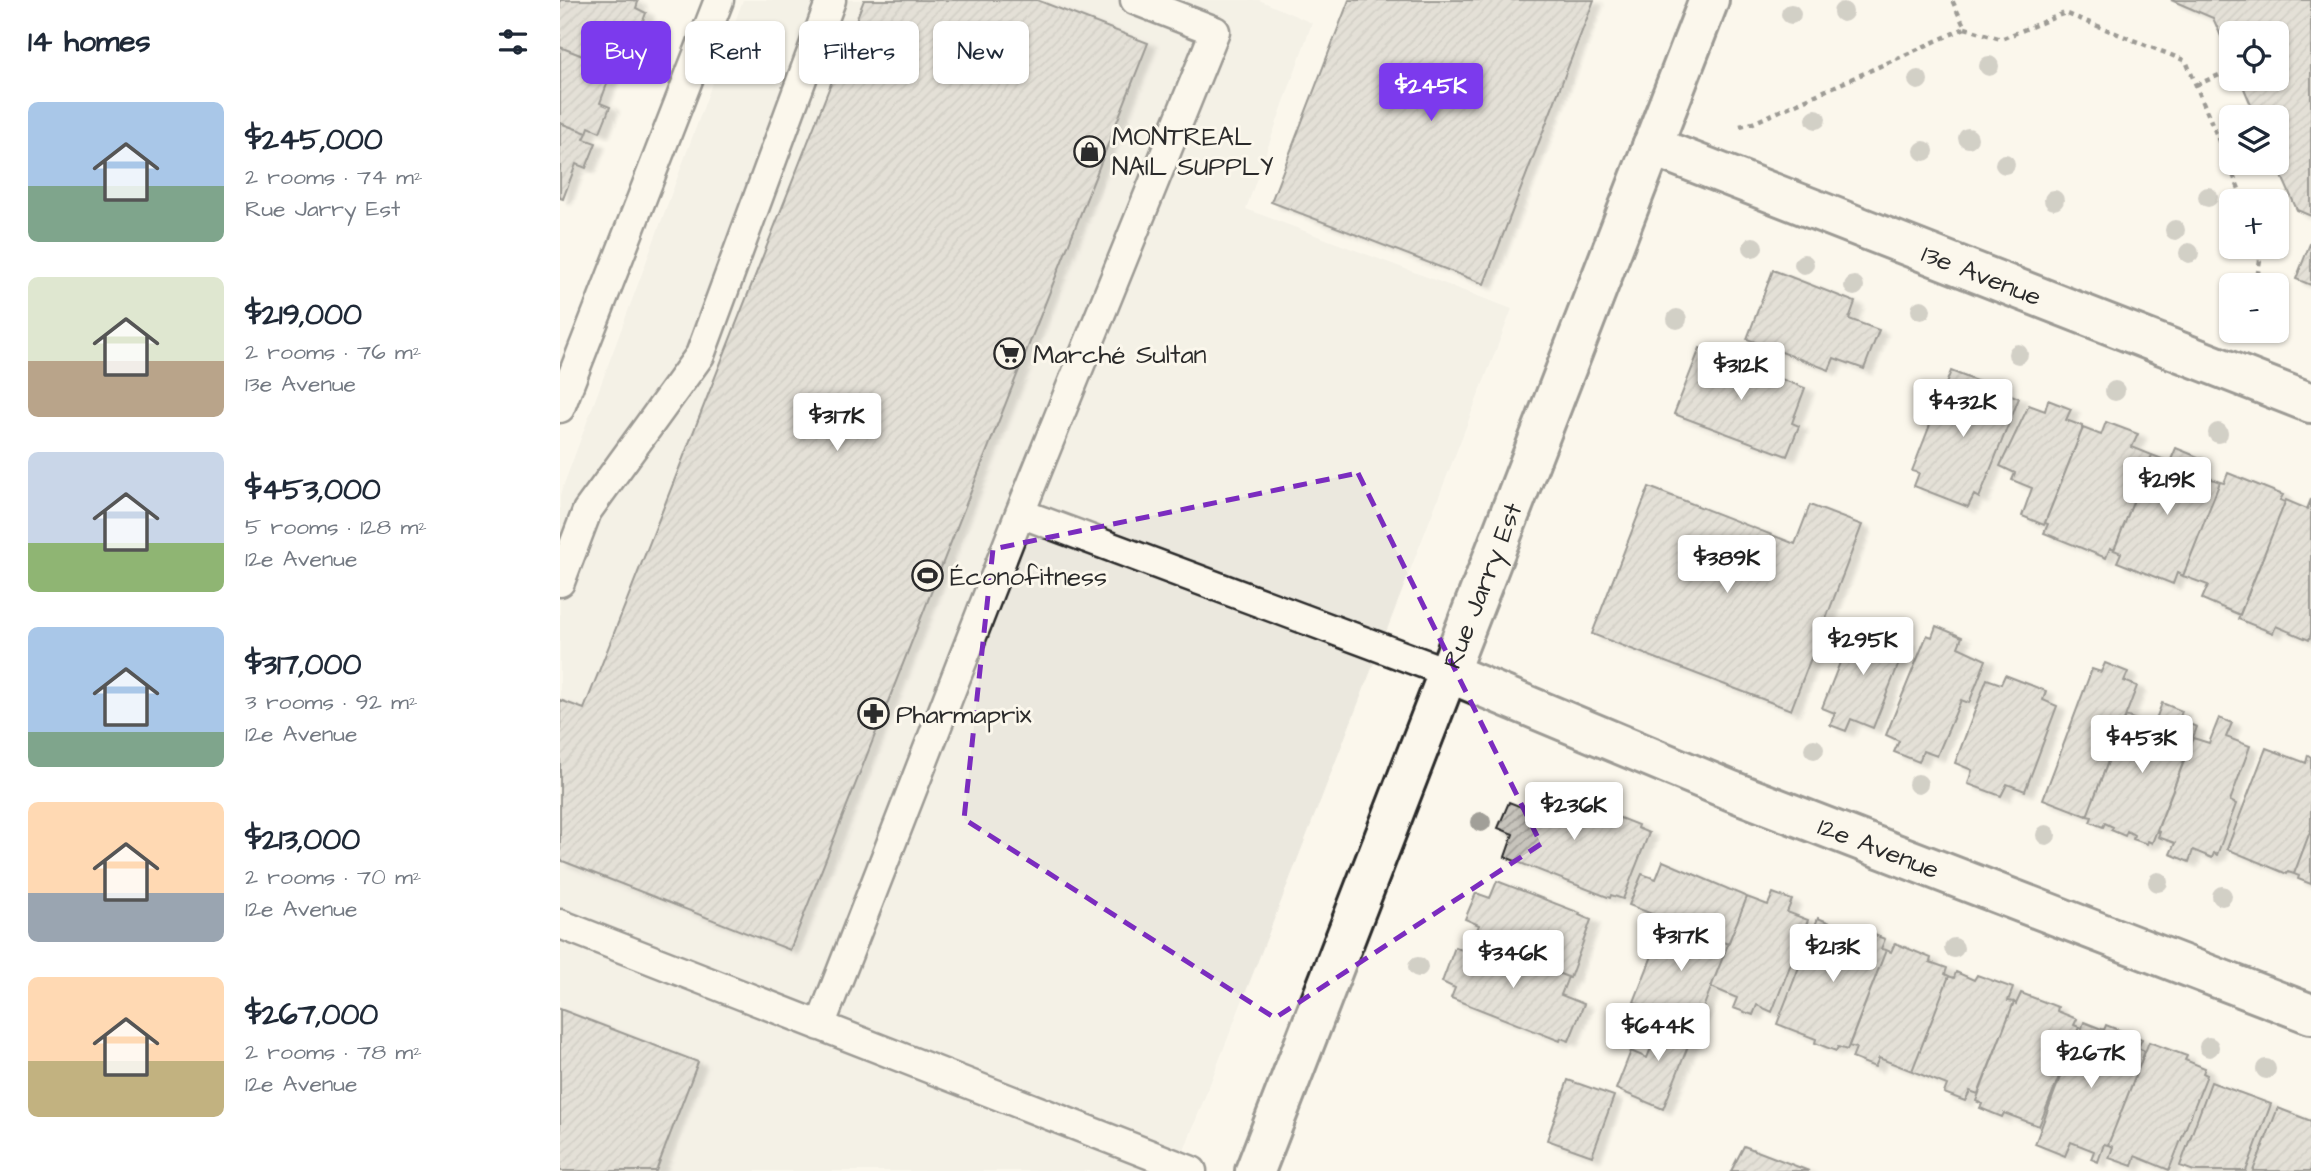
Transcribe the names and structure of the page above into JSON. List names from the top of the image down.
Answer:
{
  "streets": {
    "street": ["13e Avenue", "Rue Jarry Est", "12e Avenue"]
  },
  "crossings": [
    ["13e Avenue", "Rue Jarry Est"],
    ["Rue Jarry Est", "12e Avenue"]
  ],
  "places": {
    "shop": ["MONTREAL NAIL SUPPLY"],
    "supermarket": ["Marché Sultan"],
    "sports": ["Éconofitness"],
    "pharmacy": ["Pharmaprix"]
  },
  "page": {
    "heading": "14 homes",
    "map_buttons": ["+", "−"],
    "chip": [
      "Buy",
      "Rent",
      "Filters",
      "New"
    ],
    "price": [
      "$245K",
      "$312K",
      "$432K",
      "$317K",
      "$219K",
      "$389K",
      "$295K",
      "$453K",
      "$236K",
      "$317K",
      "$213K",
      "$346K",
      "$644K",
      "$267K"
    ],
    "list": [
      {
        "name": "$245,000",
        "note": "2 rooms · 74 m² · Rue Jarry Est"
      },
      {
        "name": "$219,000",
        "note": "2 rooms · 76 m² · 13e Avenue"
      },
      {
        "name": "$453,000",
        "note": "5 rooms · 128 m² · 12e Avenue"
      },
      {
        "name": "$317,000",
        "note": "3 rooms · 92 m² · 12e Avenue"
      },
      {
        "name": "$213,000",
        "note": "2 rooms · 70 m² · 12e Avenue"
      },
      {
        "name": "$267,000",
        "note": "2 rooms · 78 m² · 12e Avenue"
      }
    ]
  }
}
